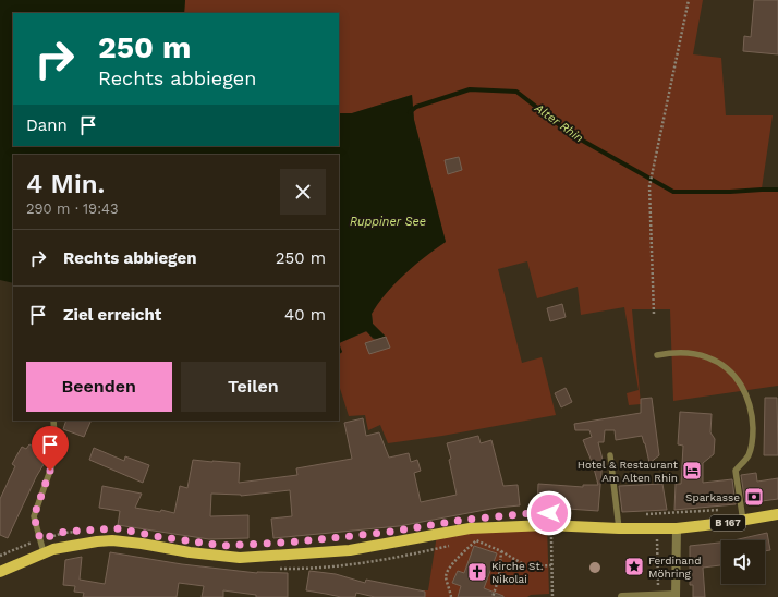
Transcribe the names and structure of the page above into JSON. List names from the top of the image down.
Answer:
{
  "streets": {
    "main road": ["B 167"]
  },
  "water": ["Alter Rhin", "Ruppiner See"],
  "places": {
    "hotel": ["Hotel & Restaurant Am Alten Rhin"],
    "bank": ["Sparkasse"],
    "place": ["Ferdinand Möhring"],
    "church": ["Kirche St. Nikolai"]
  },
  "page": {
    "turn": ["250 m", "Rechts abbiegen"],
    "then": "Dann",
    "heading": ["4 Min.", "290 m · 19:43"],
    "list": [
      {
        "name": "Rechts abbiegen",
        "value": "250 m"
      },
      {
        "name": "Ziel erreicht",
        "value": "40 m"
      }
    ],
    "buttons": ["Beenden", "Teilen"]
  }
}
